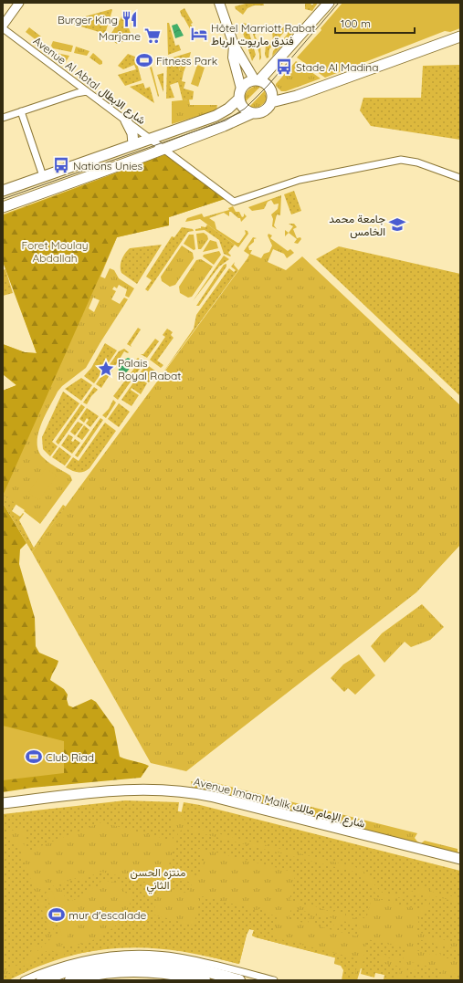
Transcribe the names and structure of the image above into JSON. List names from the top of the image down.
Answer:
{
  "streets": {
    "main road": ["Avenue Imam Malik شارع الإمام مالك"],
    "street": ["Avenue Al Abtal شارع الابطال"]
  },
  "parks": ["Foret Moulay Abdallah", "منتزه الحسن الثاني"],
  "places": {
    "restaurant": ["Burger King"],
    "hotel": ["Hôtel Marriott Rabat فندق ماريوت الرباط"],
    "supermarket": ["Marjane"],
    "sports": ["Fitness Park", "Club Riad", "mur d'escalade"],
    "bus stop": ["Stade Al Madina", "Nations Unies"],
    "school or university": ["جامعة محمد الخامس"],
    "place": ["Palais Royal Rabat"]
  },
  "scale_bar": "100 m"
}
